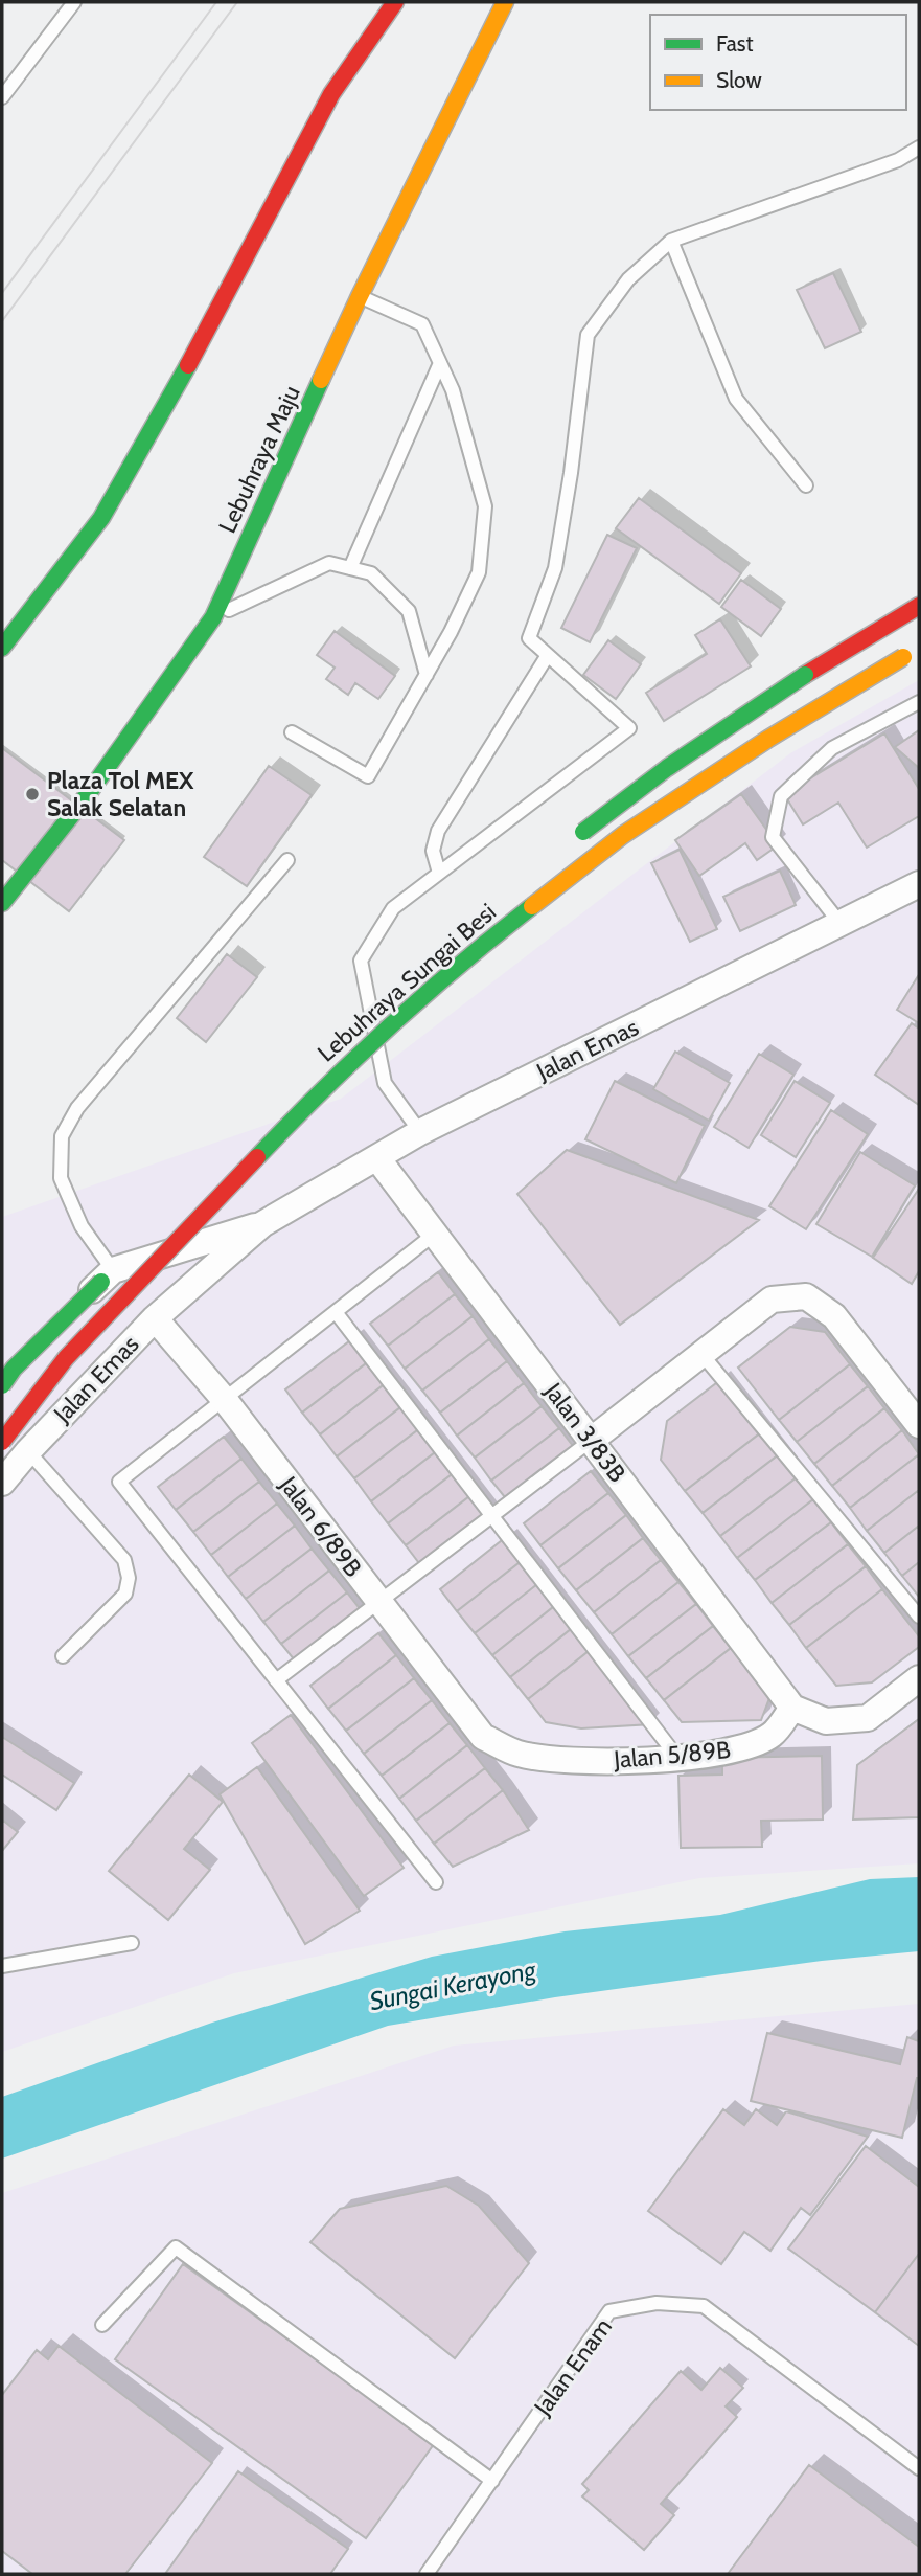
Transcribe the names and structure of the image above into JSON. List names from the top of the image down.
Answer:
{
  "streets": {
    "highway": ["Lebuhraya Maju", "Lebuhraya Sungai Besi"],
    "street": [
      "Jalan Emas",
      "Jalan 3/83B",
      "Jalan 6/89B",
      "Jalan 5/89B"
    ],
    "lane": ["Jalan Enam"]
  },
  "crossings": [
    ["Jalan Emas", "Jalan 3/83B"],
    ["Jalan Emas", "Jalan 6/89B"],
    ["Jalan 3/83B", "Jalan 5/89B"],
    ["Jalan 6/89B", "Jalan 5/89B"]
  ],
  "water": ["Sungai Kerayong"],
  "places": ["Plaza Tol MEX Salak Selatan"],
  "legend": ["Fast", "Slow"]
}
